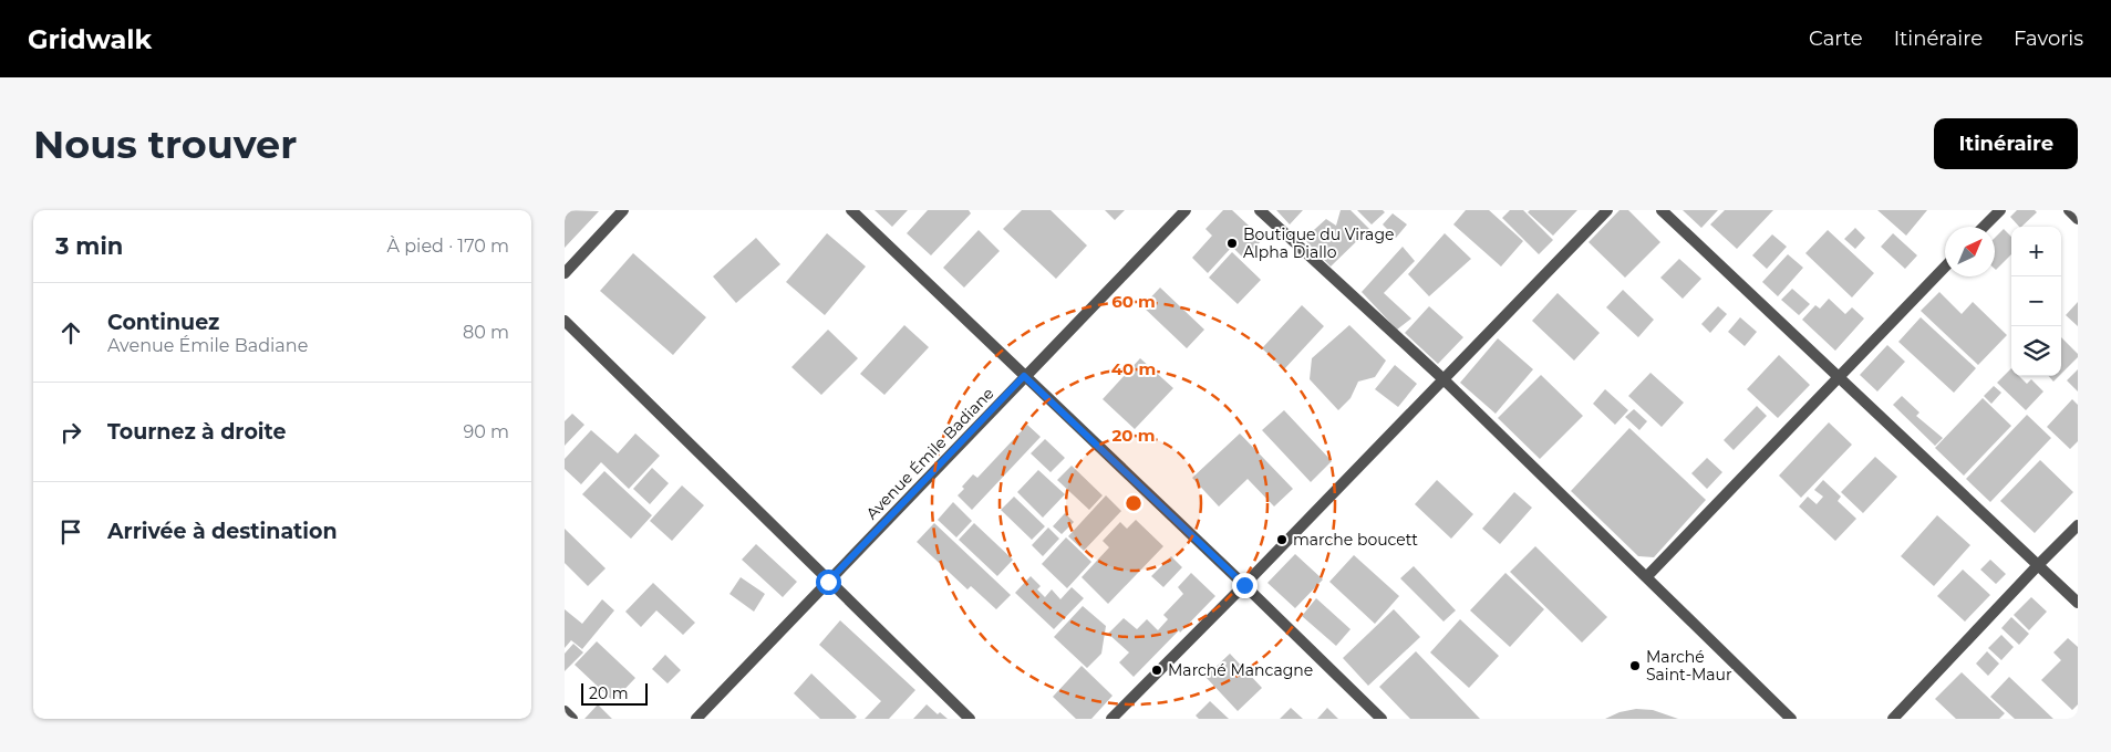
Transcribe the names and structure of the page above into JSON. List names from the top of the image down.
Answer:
{
  "streets": {
    "street": ["Avenue Émile Badiane"]
  },
  "places": [
    "Boutique du Virage Alpha Diallo",
    "marche boucett",
    "Marché Saint-Maur",
    "Marché Mancagne"
  ],
  "scale_bar": "20 m",
  "north": "top right",
  "page": {
    "header": "Gridwalk",
    "nav": ["Carte", "Itinéraire", "Favoris"],
    "buttons": "Itinéraire",
    "title": "Nous trouver",
    "heading": ["3 min", "À pied · 170 m"],
    "map_buttons": ["+", "−"],
    "list": [
      ["Continuez", "Avenue Émile Badiane", "80 m"],
      ["Tournez à droite", "90 m"],
      "Arrivée à destination"
    ],
    "scale": "20 m"
  },
  "rings": ["60 m", "40 m", "20 m"]
}
